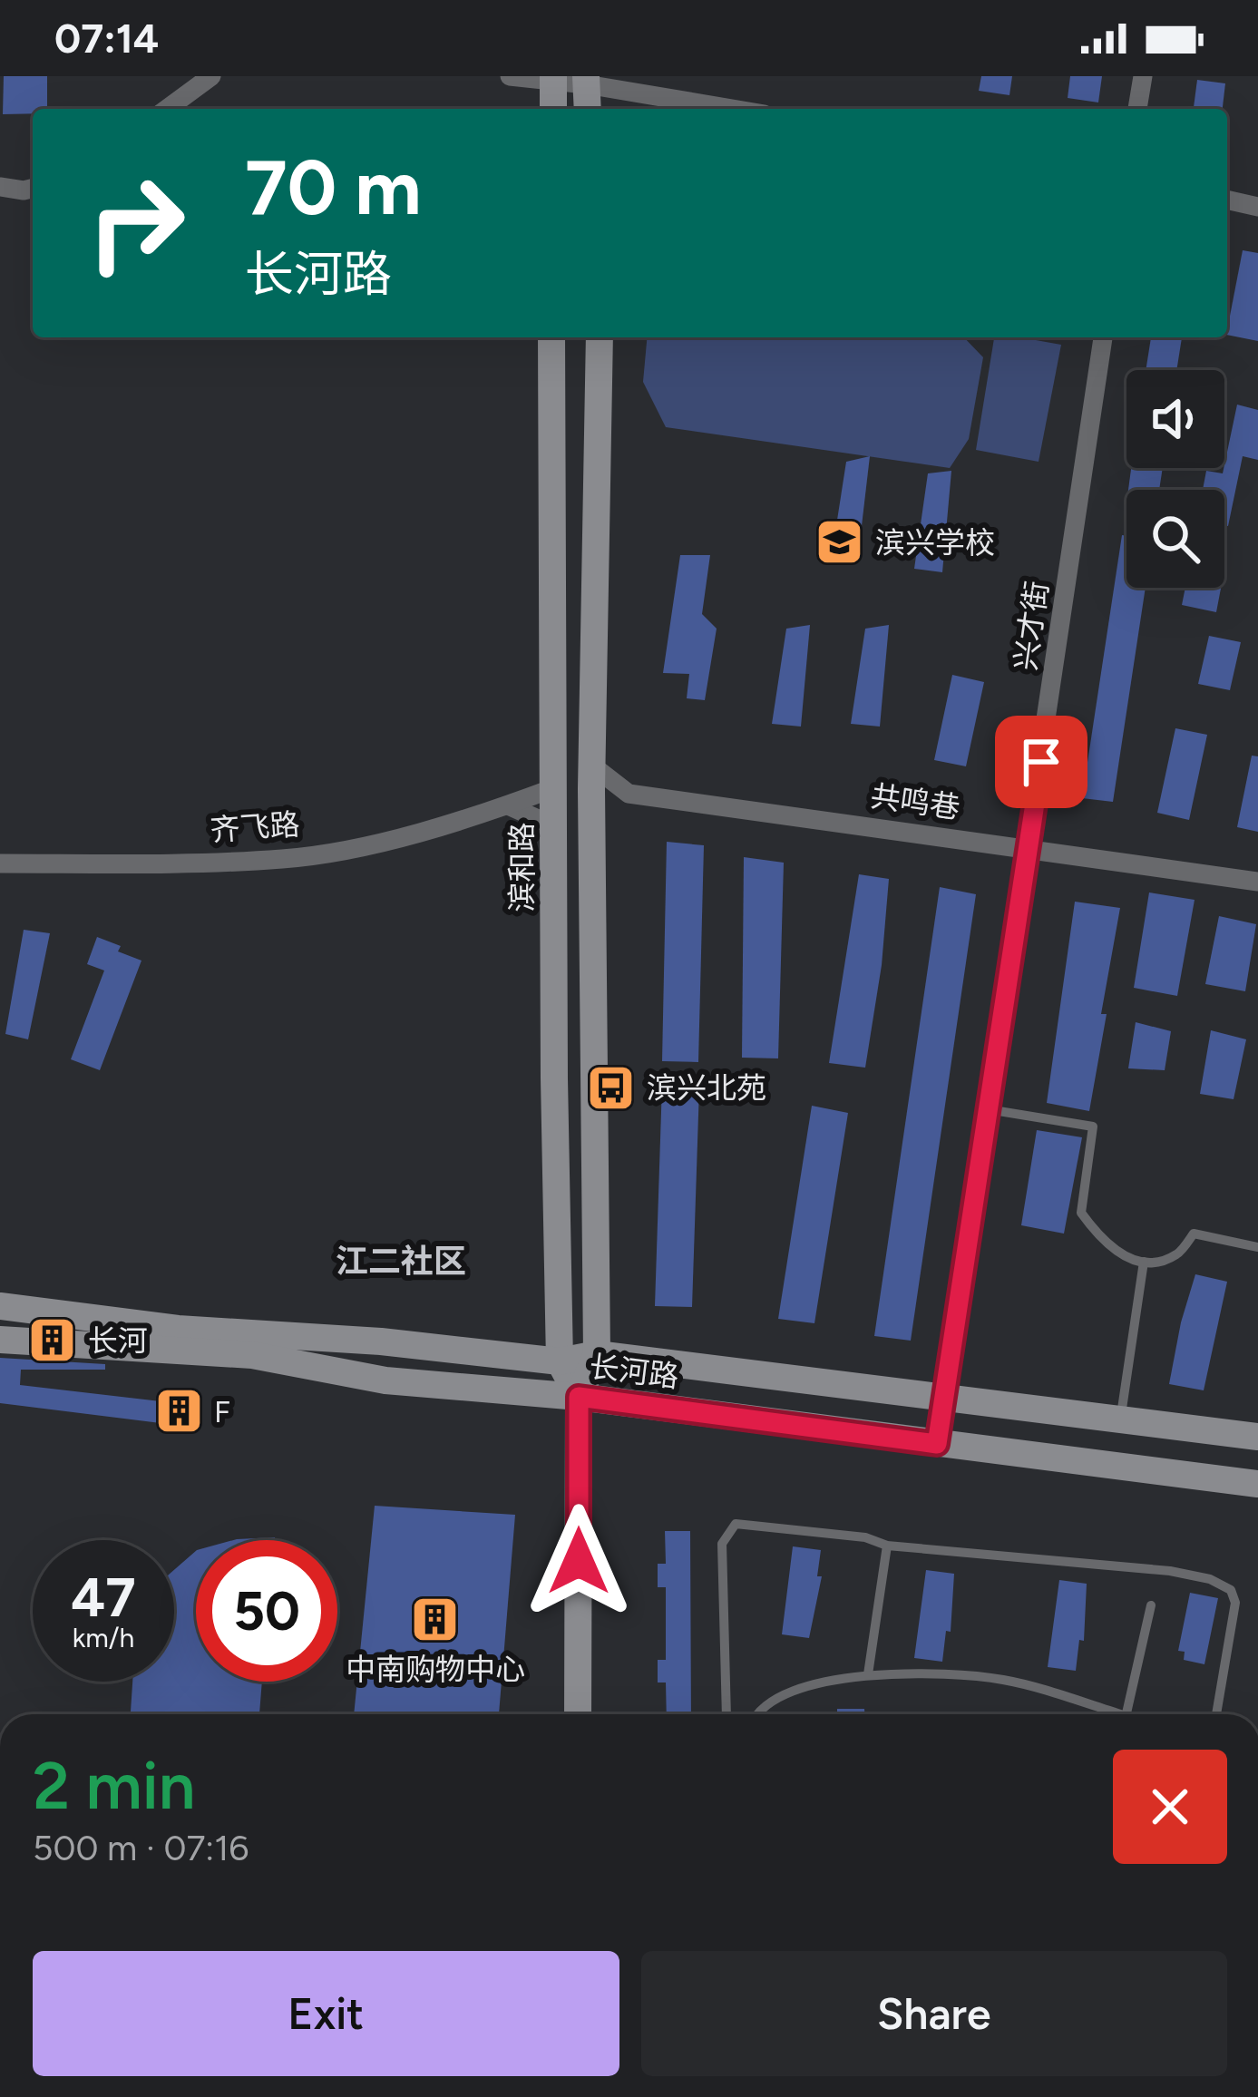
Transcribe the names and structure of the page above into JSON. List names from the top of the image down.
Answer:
{
  "streets": {
    "main road": ["滨和路", "长河路"],
    "street": ["兴才街", "共鸣巷", "齐飞路"]
  },
  "crossings": [
    ["兴才街", "共鸣巷"],
    ["兴才街", "长河路"],
    ["齐飞路", "滨和路"],
    ["滨和路", "长河路"]
  ],
  "districts": ["江二社区"],
  "places": {
    "school or university": ["滨兴学校"],
    "bus stop": ["滨兴北苑"],
    "building": ["长河", "F", "中南购物中心"]
  },
  "page": {
    "status": "07:14",
    "turn": ["70 m", "长河路"],
    "speed": "47 km/h",
    "limit": "50",
    "heading": ["2 min", "500 m · 07:16"],
    "buttons": ["Exit", "Share"]
  }
}
